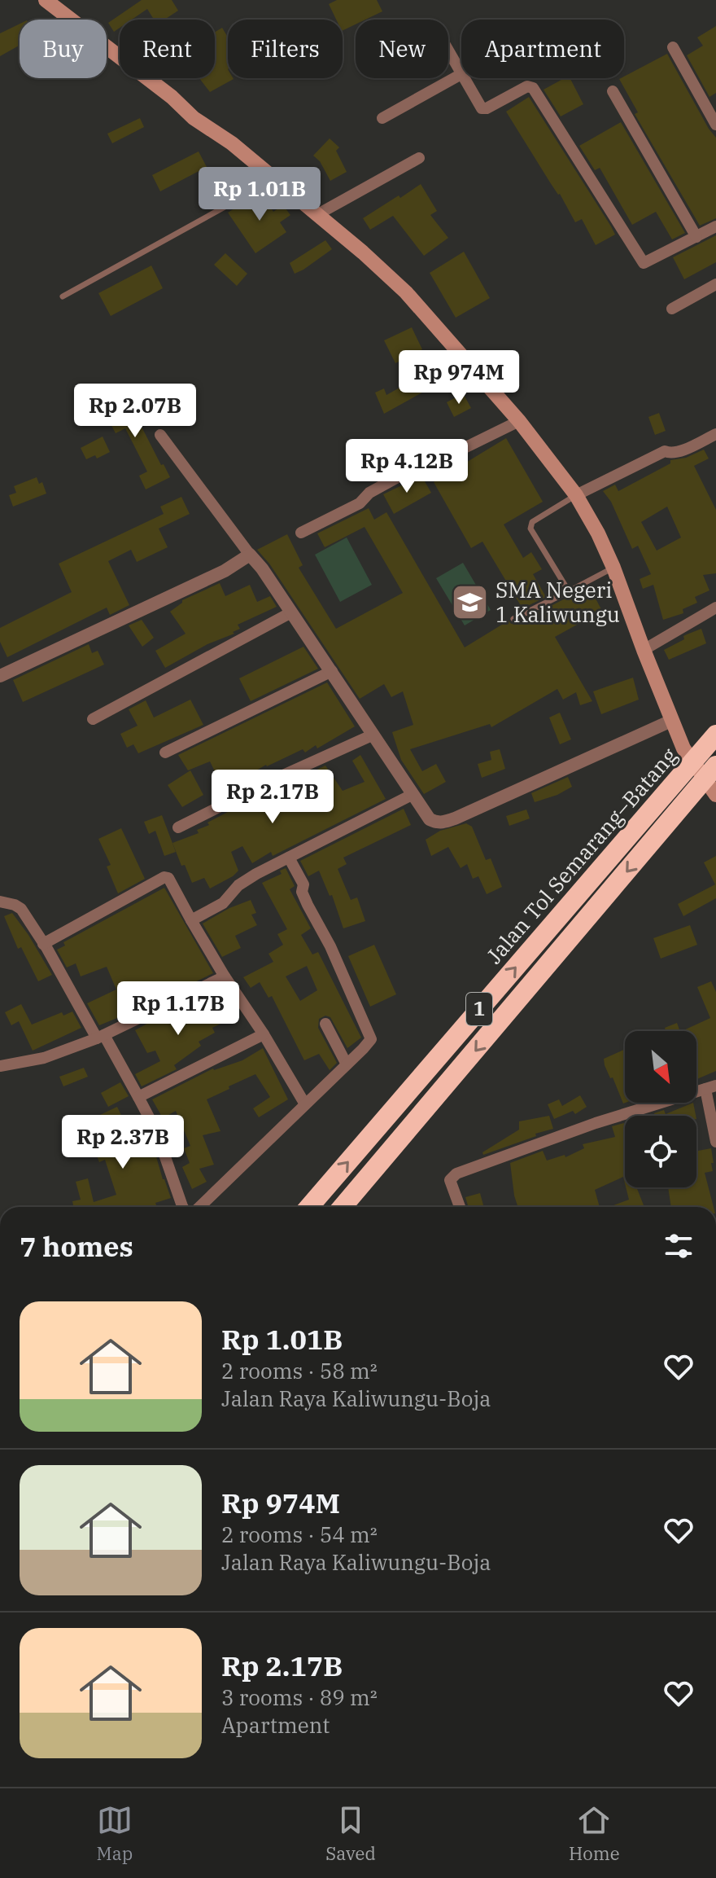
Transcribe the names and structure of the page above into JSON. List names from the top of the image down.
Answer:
{
  "streets": {
    "highway": ["Jalan Tol Semarang–Batang", "1"]
  },
  "places": {
    "school or university": ["SMA Negeri 1 Kaliwungu"]
  },
  "north": "bottom right",
  "page": {
    "chip": [
      "Buy",
      "Rent",
      "Filters",
      "New",
      "Apartment"
    ],
    "price": [
      "Rp 1.01B",
      "Rp 974M",
      "Rp 2.07B",
      "Rp 4.12B",
      "Rp 2.17B",
      "Rp 1.17B",
      "Rp 2.37B"
    ],
    "heading": "7 homes",
    "list": [
      {
        "name": "Rp 1.01B",
        "note": "2 rooms · 58 m² · Jalan Raya Kaliwungu-Boja"
      },
      {
        "name": "Rp 974M",
        "note": "2 rooms · 54 m² · Jalan Raya Kaliwungu-Boja"
      },
      {
        "name": "Rp 2.17B",
        "note": "3 rooms · 89 m² · Apartment"
      }
    ],
    "tabs": ["Map", "Saved", "Home"]
  }
}
